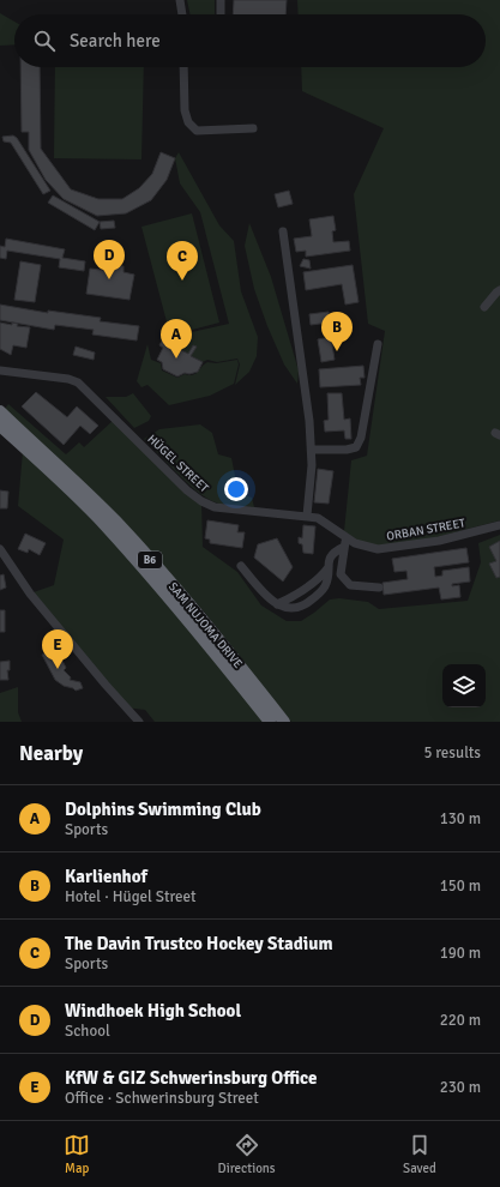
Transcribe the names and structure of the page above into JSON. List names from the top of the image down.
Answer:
{
  "streets": {
    "highway": ["B6", "SAM NUJOMA DRIVE"],
    "street": ["HÜGEL STREET", "ORBAN STREET"]
  },
  "crossings": [
    ["HÜGEL STREET", "ORBAN STREET"]
  ],
  "page": {
    "search": "Search here",
    "pins": [
      "D",
      "C",
      "B",
      "A",
      "E"
    ],
    "heading": ["Nearby", "5 results"],
    "list": [
      {
        "mark": "A",
        "name": "Dolphins Swimming Club",
        "note": "Sports",
        "value": "130 m"
      },
      {
        "mark": "B",
        "name": "Karlienhof",
        "note": "Hotel · Hügel Street",
        "value": "150 m"
      },
      {
        "mark": "C",
        "name": "The Davin Trustco Hockey Stadium",
        "note": "Sports",
        "value": "190 m"
      },
      {
        "mark": "D",
        "name": "Windhoek High School",
        "note": "School",
        "value": "220 m"
      },
      {
        "mark": "E",
        "name": "KfW & GIZ Schwerinsburg Office",
        "note": "Office · Schwerinsburg Street",
        "value": "230 m"
      }
    ],
    "nav": ["Map", "Directions", "Saved"]
  }
}
